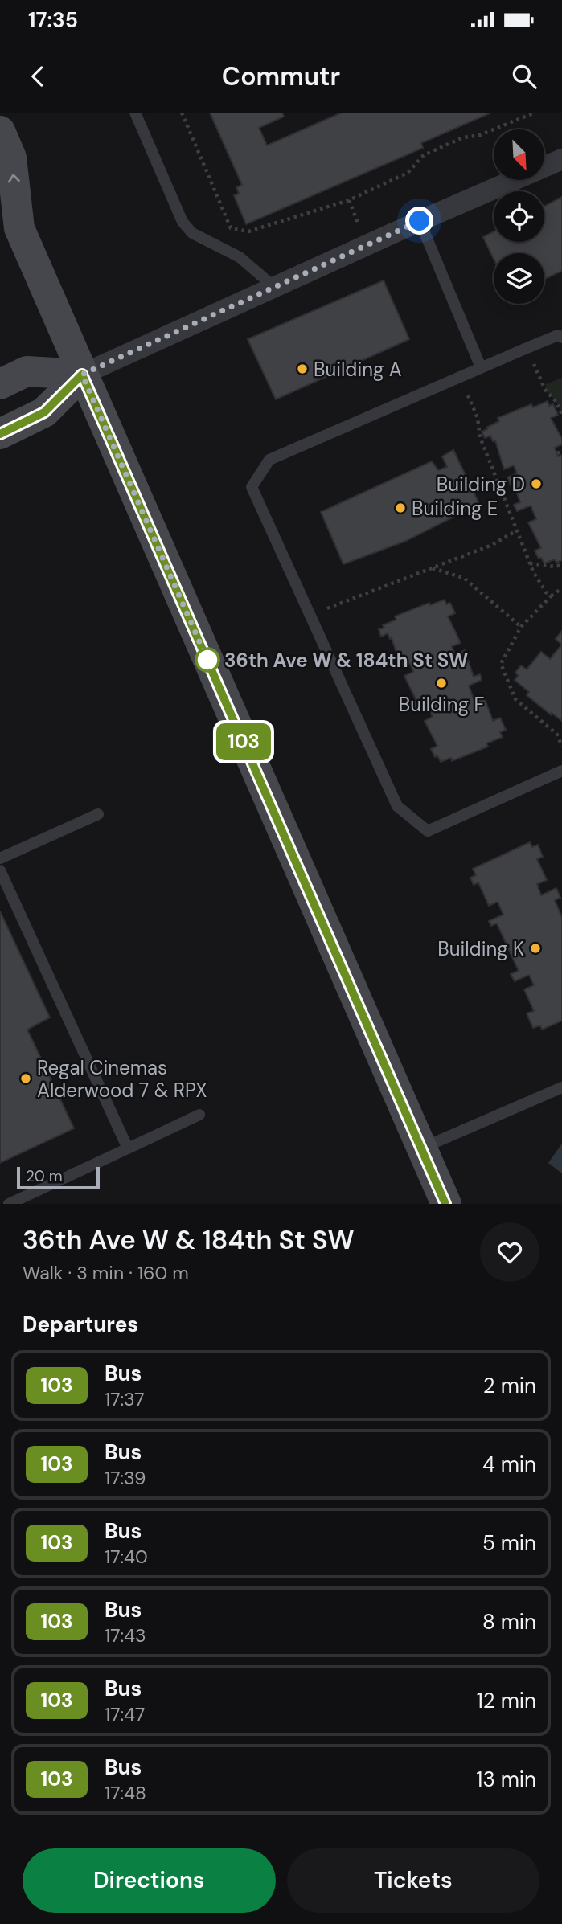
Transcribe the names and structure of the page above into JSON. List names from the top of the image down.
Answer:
{
  "places": [
    "Building A",
    "Building D",
    "Building E",
    "36th Ave W & 184th St SW",
    "Building F",
    "Building K",
    "Regal Cinemas Alderwood 7 & RPX"
  ],
  "lines": ["bus line 103"],
  "scale_bar": "20 m",
  "north": "bottom right",
  "page": {
    "status": "17:35",
    "header": "Commutr",
    "on_map": "103",
    "scale": "20 m",
    "heading": [
      ["36th Ave W & 184th St SW", "Walk · 3 min · 160 m"],
      "Departures"
    ],
    "list": [
      {
        "mark": "103",
        "name": "Bus",
        "note": "17:37",
        "value": "2 min"
      },
      {
        "mark": "103",
        "name": "Bus",
        "note": "17:39",
        "value": "4 min"
      },
      {
        "mark": "103",
        "name": "Bus",
        "note": "17:40",
        "value": "5 min"
      },
      {
        "mark": "103",
        "name": "Bus",
        "note": "17:43",
        "value": "8 min"
      },
      {
        "mark": "103",
        "name": "Bus",
        "note": "17:47",
        "value": "12 min"
      },
      {
        "mark": "103",
        "name": "Bus",
        "note": "17:48",
        "value": "13 min"
      }
    ],
    "buttons": ["Directions", "Tickets"]
  }
}
